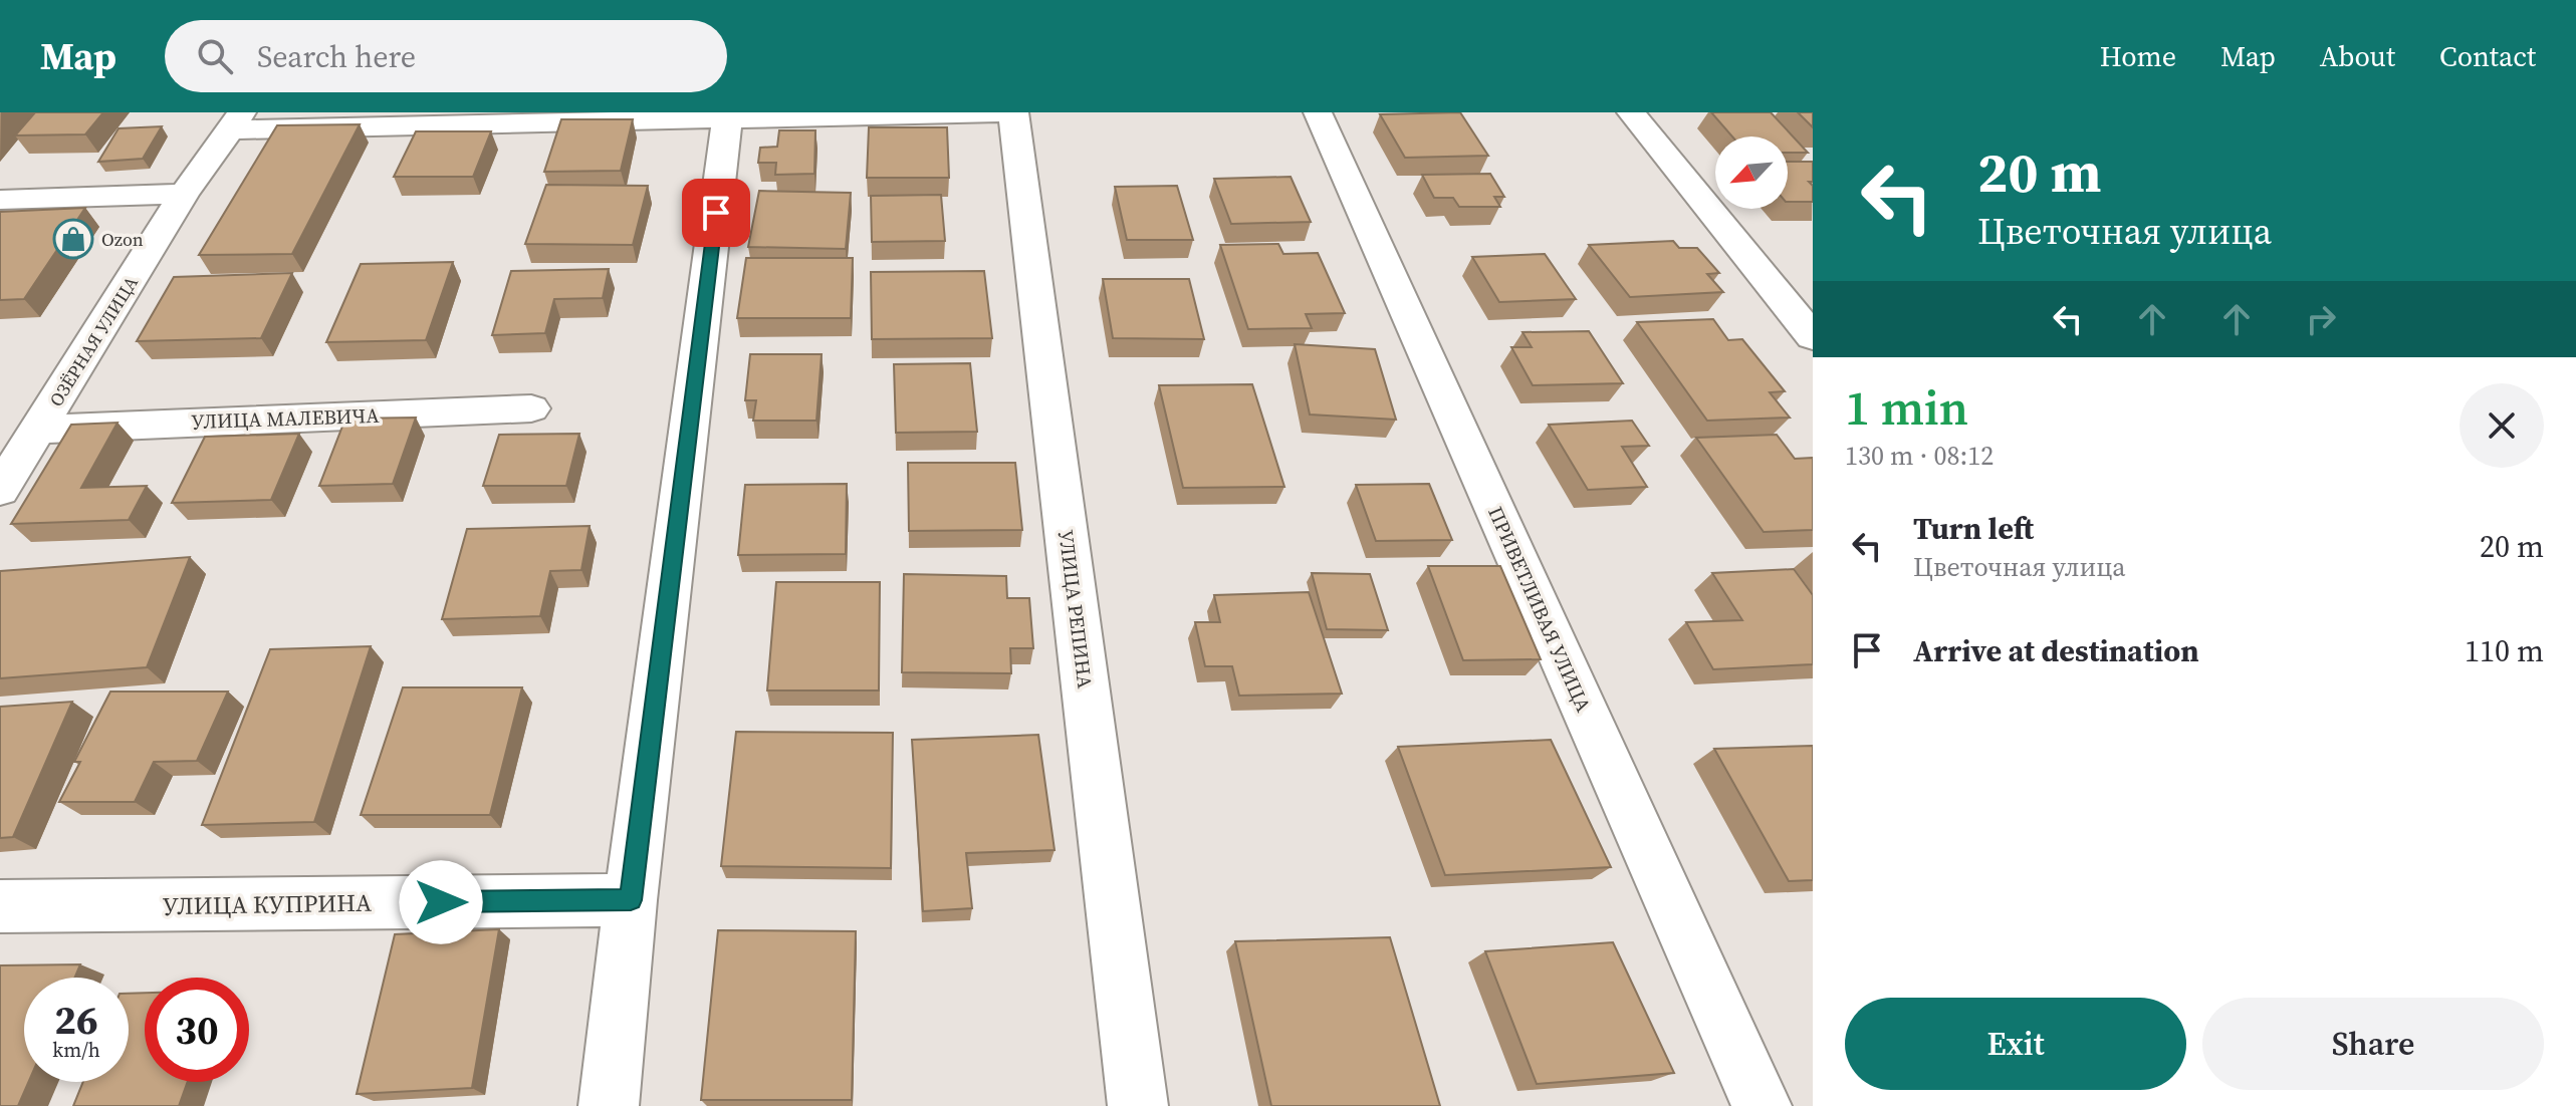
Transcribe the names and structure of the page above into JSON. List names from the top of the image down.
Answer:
{
  "streets": {
    "street": [
      "ОЗЁРНАЯ УЛИЦА",
      "УЛИЦА МАЛЕВИЧА",
      "УЛИЦА РЕПИНА",
      "ПРИВЕТЛИВАЯ УЛИЦА",
      "УЛИЦА КУПРИНА"
    ]
  },
  "crossings": [
    ["ОЗЁРНАЯ УЛИЦА", "УЛИЦА МАЛЕВИЧА"]
  ],
  "places": {
    "shop": ["Ozon"]
  },
  "north": "bottom left",
  "page": {
    "header": "Map",
    "search": "Search here",
    "nav": [
      "Home",
      "Map",
      "About",
      "Contact"
    ],
    "turn": ["20 m", "Цветочная улица"],
    "heading": ["1 min", "130 m · 08:12"],
    "list": [
      {
        "name": "Turn left",
        "note": "Цветочная улица",
        "value": "20 m"
      },
      {
        "name": "Arrive at destination",
        "value": "110 m"
      }
    ],
    "speed": "26 km/h",
    "limit": "30",
    "buttons": ["Exit", "Share"]
  }
}
